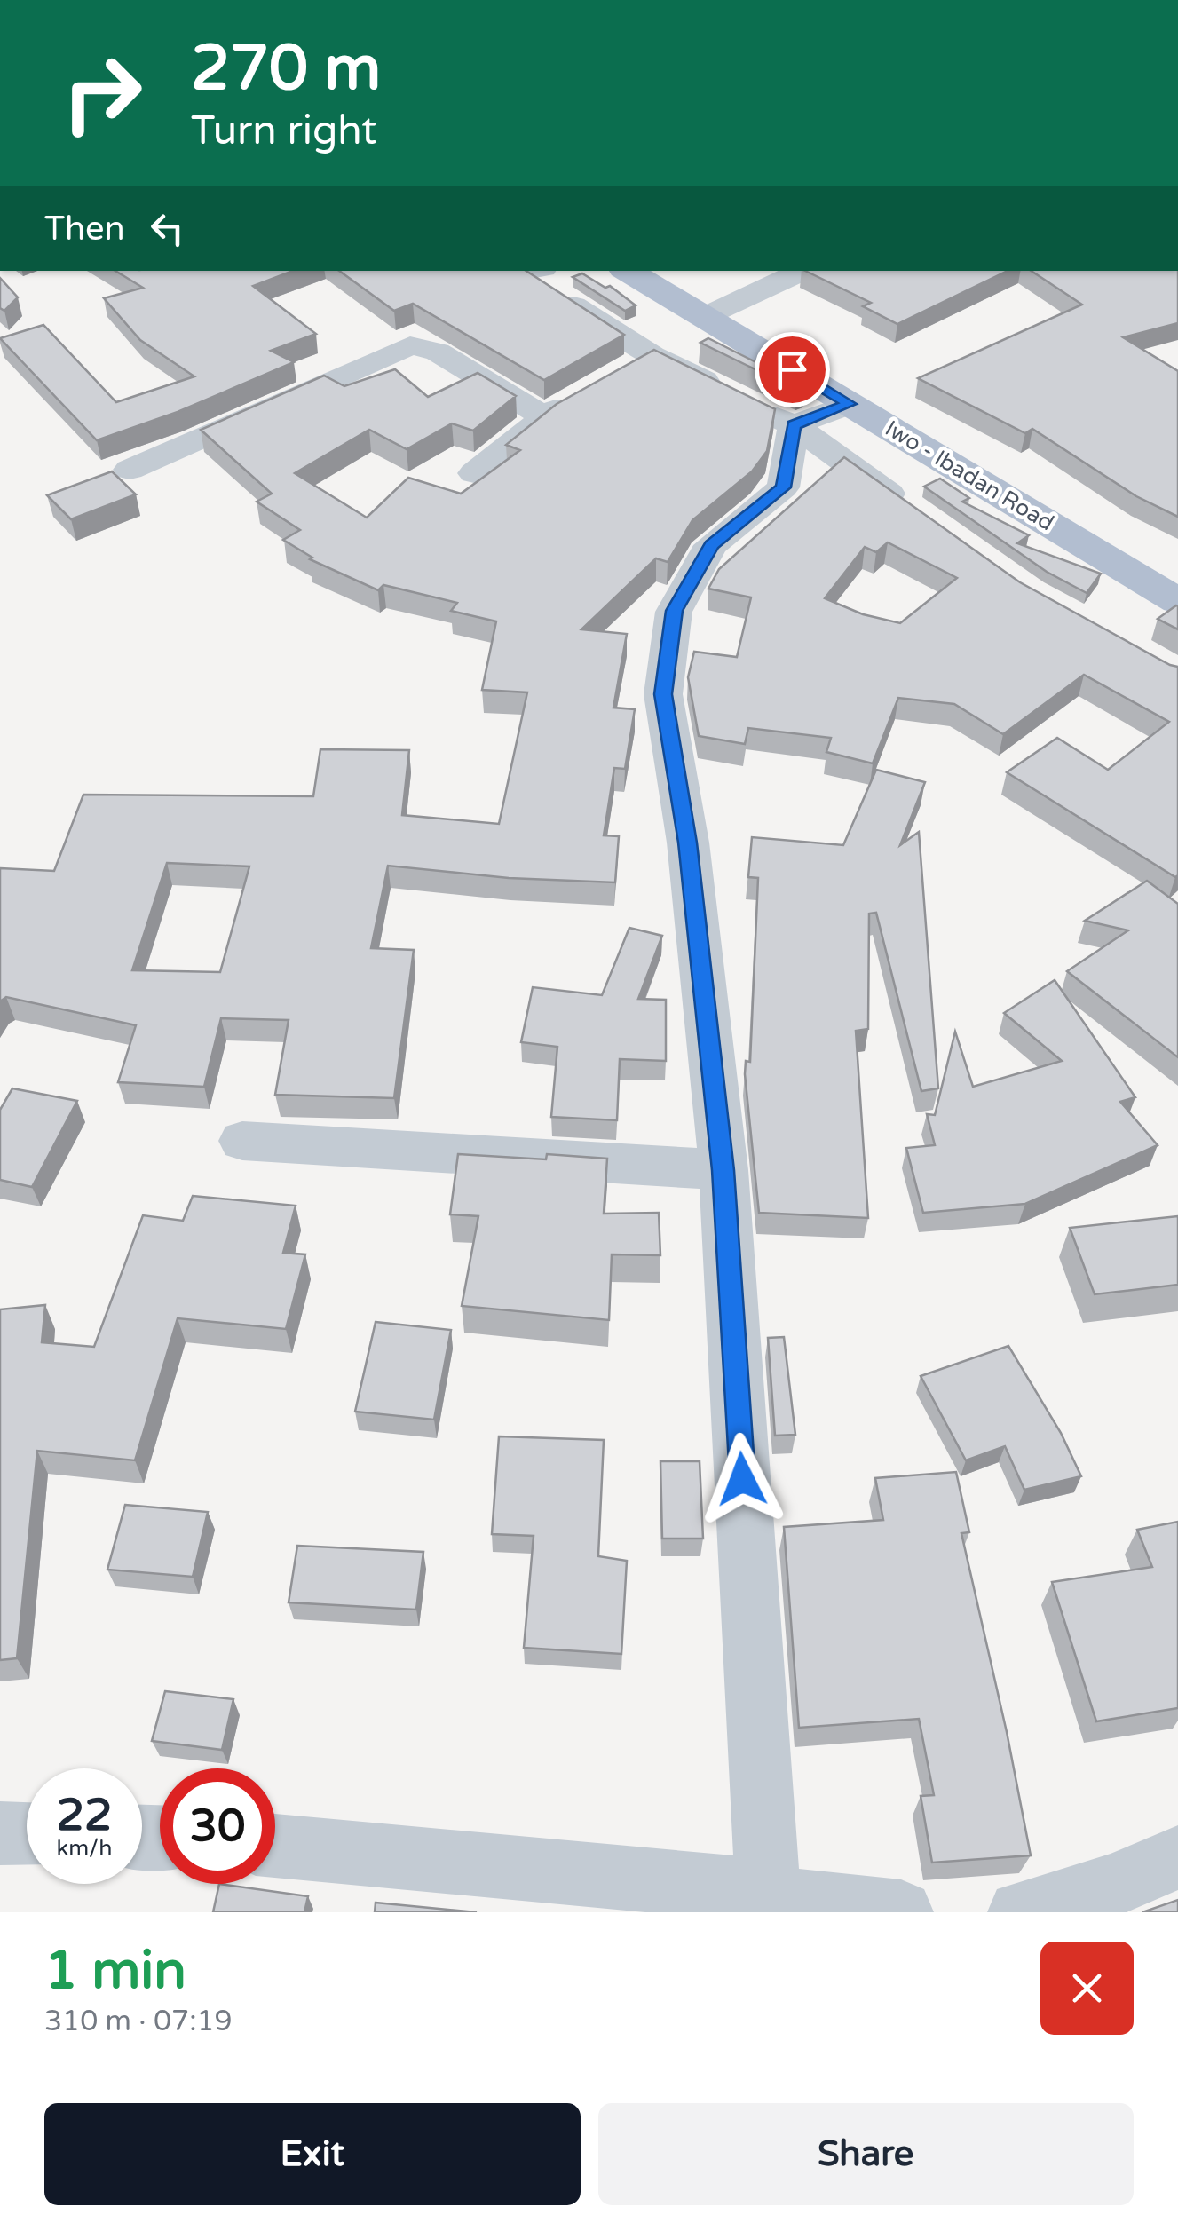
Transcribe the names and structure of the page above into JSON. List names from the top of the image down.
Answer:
{
  "streets": {
    "main road": ["Iwo - Ibadan Road"]
  },
  "page": {
    "turn": ["270 m", "Turn right"],
    "then": "Then",
    "speed": "22 km/h",
    "limit": "30",
    "heading": ["1 min", "310 m · 07:19"],
    "buttons": ["Exit", "Share"]
  }
}
